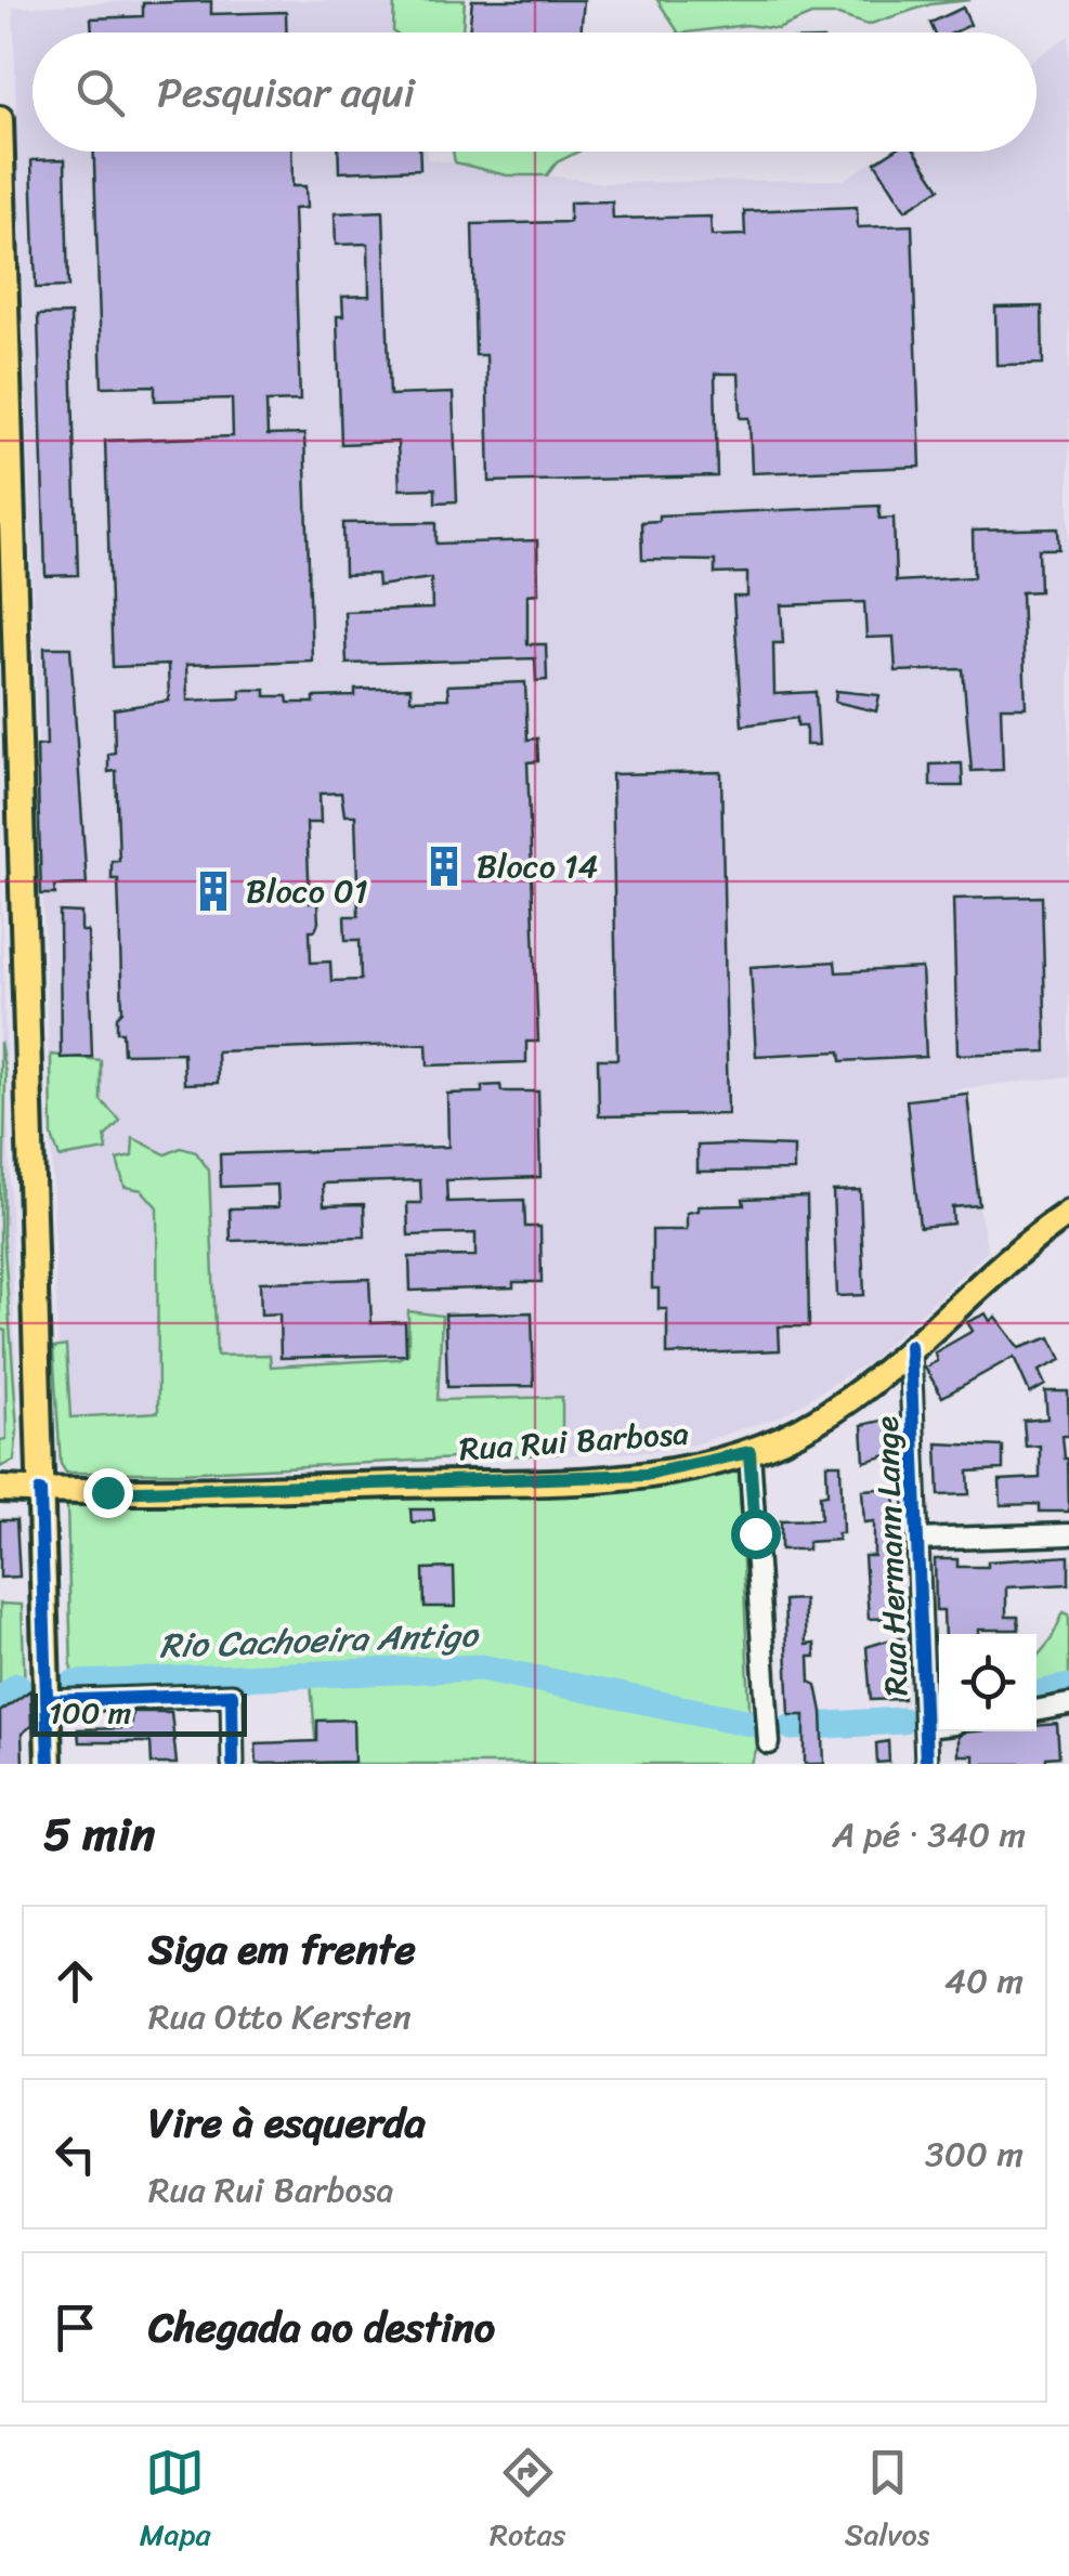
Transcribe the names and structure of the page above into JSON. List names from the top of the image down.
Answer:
{
  "streets": {
    "main road": ["Rua Rui Barbosa"],
    "street": ["Rua Hermann Lange"]
  },
  "crossings": [
    ["Rua Rui Barbosa", "Rua Hermann Lange"]
  ],
  "water": ["Rio Cachoeira Antigo"],
  "places": {
    "building": ["Bloco 14", "Bloco 01"]
  },
  "scale_bar": "100 m",
  "page": {
    "search": "Pesquisar aqui",
    "scale": "100 m",
    "heading": ["5 min", "A pé · 340 m"],
    "list": [
      ["Siga em frente", "Rua Otto Kersten", "40 m"],
      ["Vire à esquerda", "Rua Rui Barbosa", "300 m"],
      "Chegada ao destino"
    ],
    "nav": ["Mapa", "Rotas", "Salvos"]
  }
}
